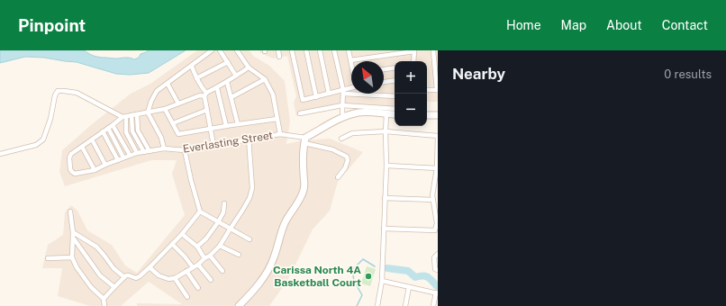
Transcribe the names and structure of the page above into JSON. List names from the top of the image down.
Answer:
{
  "streets": {
    "street": ["Everlasting Street"]
  },
  "places": ["Carissa North 4A Basketball Court"],
  "north": "top left",
  "page": {
    "header": "Pinpoint",
    "nav": [
      "Home",
      "Map",
      "About",
      "Contact"
    ],
    "heading": ["Nearby", "0 results"],
    "map_buttons": ["+", "−"]
  }
}
